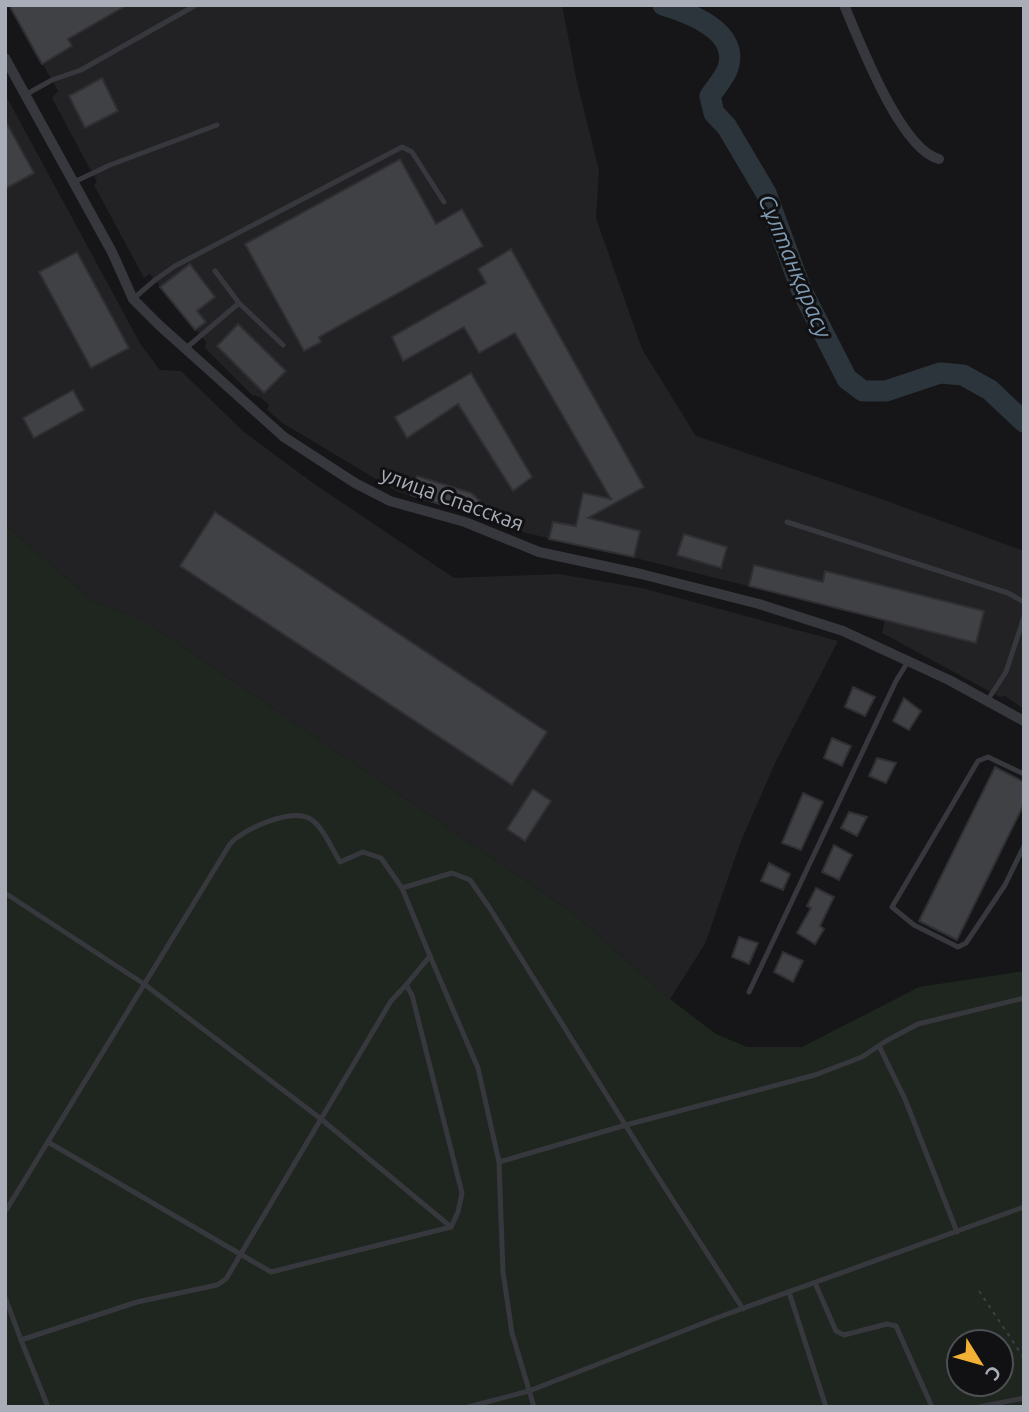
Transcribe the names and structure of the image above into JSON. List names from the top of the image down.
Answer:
{
  "streets": {
    "street": ["улица Спасская"]
  },
  "water": ["Сұлтанқарасу"],
  "north": "bottom right"
}
